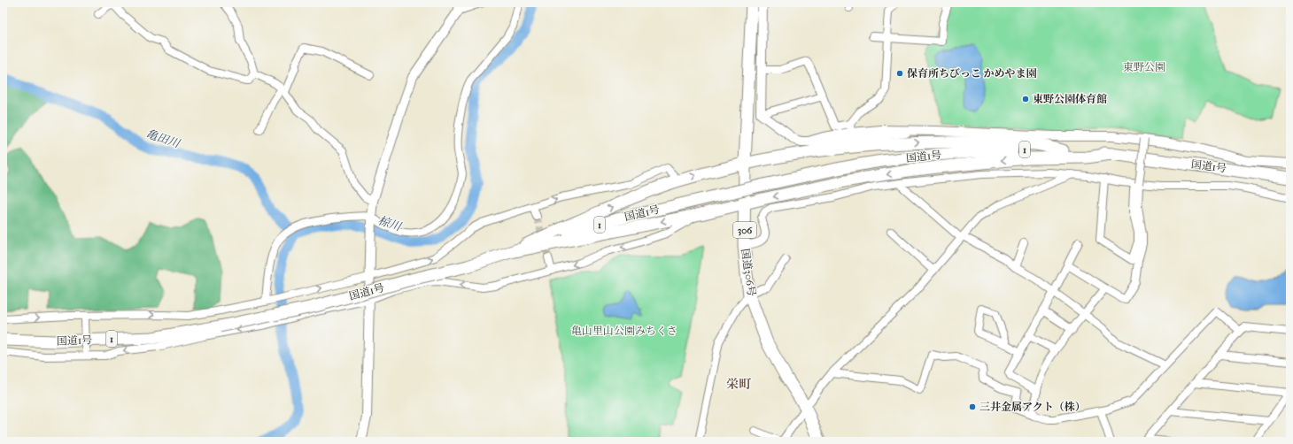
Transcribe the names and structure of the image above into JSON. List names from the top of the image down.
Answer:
{
  "streets": {
    "highway": [
      "1",
      "国道1号",
      "306",
      "国道306号"
    ]
  },
  "districts": ["栄町"],
  "water": ["亀田川", "椋川"],
  "parks": ["東野公園", "亀山里山公園みちくさ"],
  "places": ["保育所ちびっこ かめやま園", "東野公園体育館", "三井金属アクト（株）"]
}
